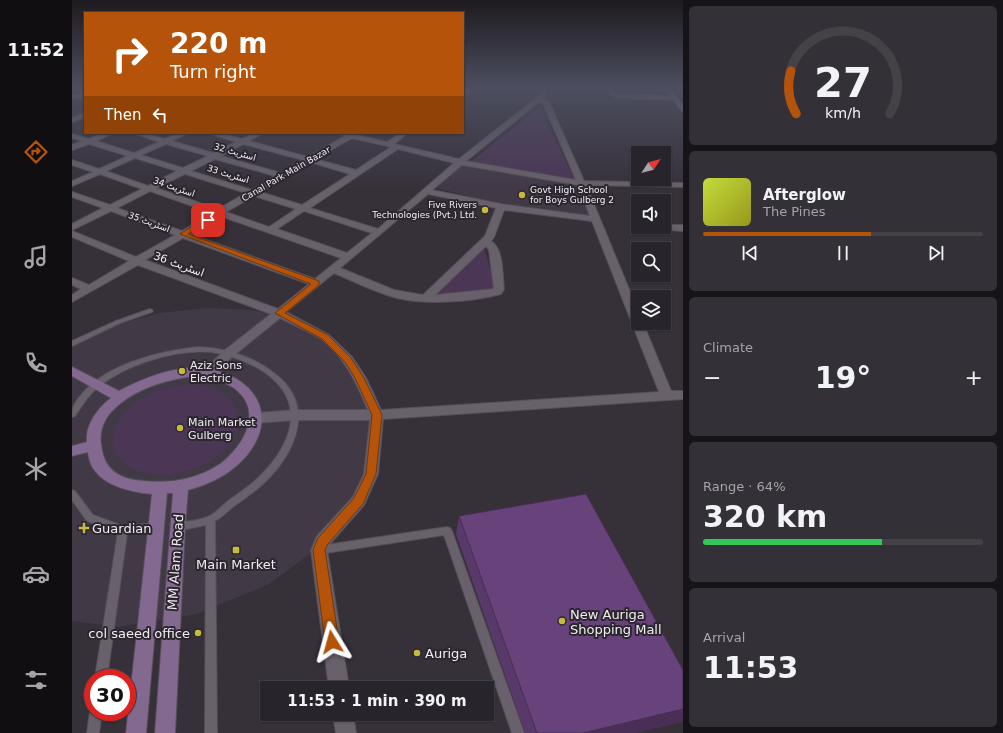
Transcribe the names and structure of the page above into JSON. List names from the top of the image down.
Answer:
{
  "streets": {
    "street": [
      "اسٹریٹ 32",
      "اسٹریٹ 33",
      "Canal Park Main Bazar",
      "اسٹریٹ 34",
      "اسٹریٹ 35",
      "اسٹریٹ 36",
      "MM Alam Road"
    ]
  },
  "crossings": [
    ["اسٹریٹ 32", "Canal Park Main Bazar"],
    ["اسٹریٹ 33", "Canal Park Main Bazar"],
    ["Canal Park Main Bazar", "اسٹریٹ 34"],
    ["Canal Park Main Bazar", "اسٹریٹ 35"],
    ["Canal Park Main Bazar", "اسٹریٹ 36"]
  ],
  "places": {
    "other": [
      "Govt High School for Boys Gulberg 2",
      "Five Rivers Technologies (Pvt.) Ltd.",
      "Aziz Sons Electric",
      "Main Market Gulberg",
      "New Auriga Shopping Mall",
      "col saeed office",
      "Auriga"
    ],
    "health": ["Guardian"],
    "transit": ["Main Market"]
  },
  "north": "top right",
  "page": {
    "tabs": "11:52",
    "turn": ["220 m", "Turn right"],
    "then": "Then",
    "song": ["Afterglow", "The Pines"],
    "tile": [
      "Climate",
      ["Range · 64%", "320 km"],
      ["Arrival", "11:53"]
    ],
    "heat": ["−", "19°", "+"],
    "limit": "30",
    "trip": "11:53 · 1 min · 390 m",
    "gauge": ["27", "km/h"]
  }
}
